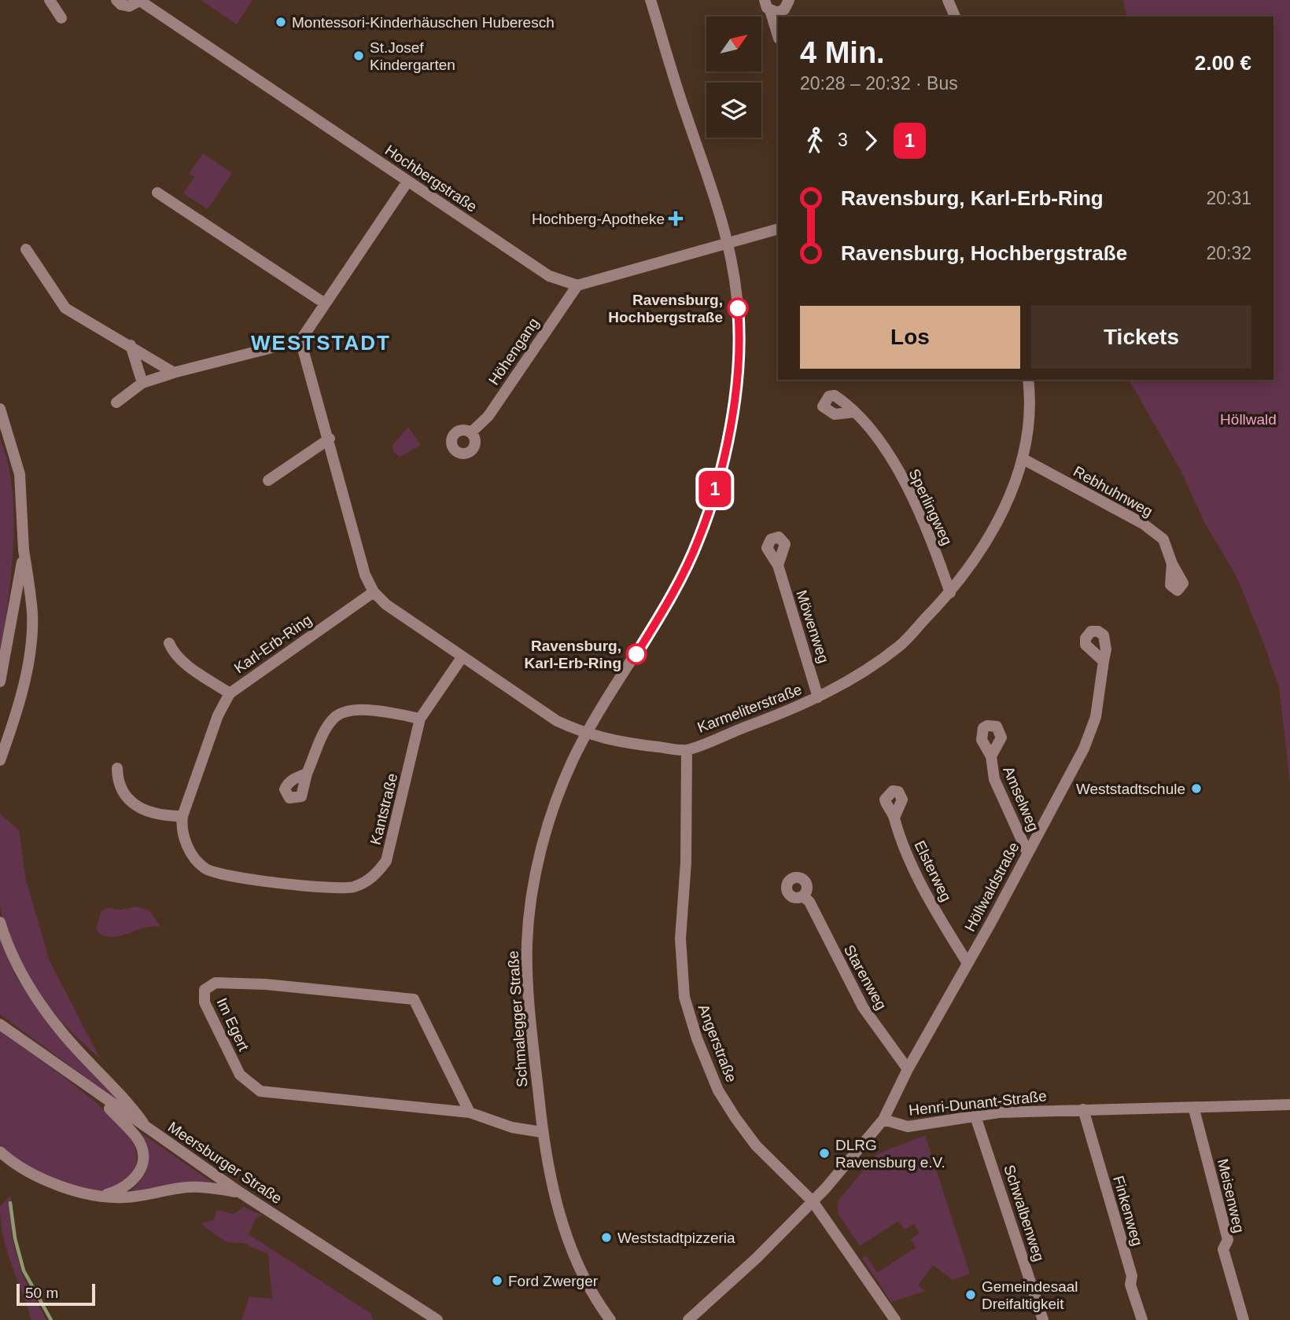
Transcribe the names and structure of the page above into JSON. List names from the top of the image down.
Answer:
{
  "streets": {
    "street": [
      "Hochbergstraße",
      "Höhengang",
      "Rebhuhnweg",
      "Sperlingweg",
      "Möwenweg",
      "Karl-Erb-Ring",
      "Karmeliterstraße",
      "Amselweg",
      "Kantstraße",
      "Elsterweg",
      "Höllwaldstraße",
      "Starenweg",
      "Schmalegger Straße",
      "Im Egert",
      "Angerstraße",
      "Henri-Dunant-Straße",
      "Meersburger Straße",
      "Meisenweg",
      "Finkenweg",
      "Schwalbenweg"
    ]
  },
  "crossings": [
    ["Hochbergstraße", "Höhengang"],
    ["Rebhuhnweg", "Karmeliterstraße"],
    ["Sperlingweg", "Karmeliterstraße"],
    ["Möwenweg", "Karmeliterstraße"],
    ["Karl-Erb-Ring", "Kantstraße"],
    ["Karmeliterstraße", "Schmalegger Straße"],
    ["Karmeliterstraße", "Angerstraße"],
    ["Amselweg", "Höllwaldstraße"],
    ["Elsterweg", "Höllwaldstraße"],
    ["Höllwaldstraße", "Starenweg"],
    ["Höllwaldstraße", "Henri-Dunant-Straße"],
    ["Schmalegger Straße", "Im Egert"],
    ["Henri-Dunant-Straße", "Meisenweg"],
    ["Henri-Dunant-Straße", "Finkenweg"],
    ["Henri-Dunant-Straße", "Schwalbenweg"]
  ],
  "districts": ["WESTSTADT"],
  "parks": ["Höllwald"],
  "places": {
    "other": [
      "Montessori-Kinderhäuschen Huberesch",
      "St.Josef Kindergarten",
      "Ravensburg, Hochbergstraße",
      "Ravensburg, Karl-Erb-Ring",
      "Weststadtschule",
      "DLRG Ravensburg e.V.",
      "Weststadtpizzeria",
      "Ford Zwerger",
      "Gemeindesaal Dreifaltigkeit"
    ],
    "health": ["Hochberg-Apotheke"]
  },
  "lines": ["bus line 1"],
  "scale_bar": "50 m",
  "north": "top right",
  "page": {
    "on_map": "1",
    "heading": ["4 Min.", "20:28 – 20:32 · Bus", "2.00 €"],
    "legs": ["3", "1"],
    "list": [
      {
        "name": "Ravensburg, Karl-Erb-Ring",
        "value": "20:31"
      },
      {
        "name": "Ravensburg, Hochbergstraße",
        "value": "20:32"
      }
    ],
    "buttons": ["Los", "Tickets"],
    "scale": "50 m"
  }
}
